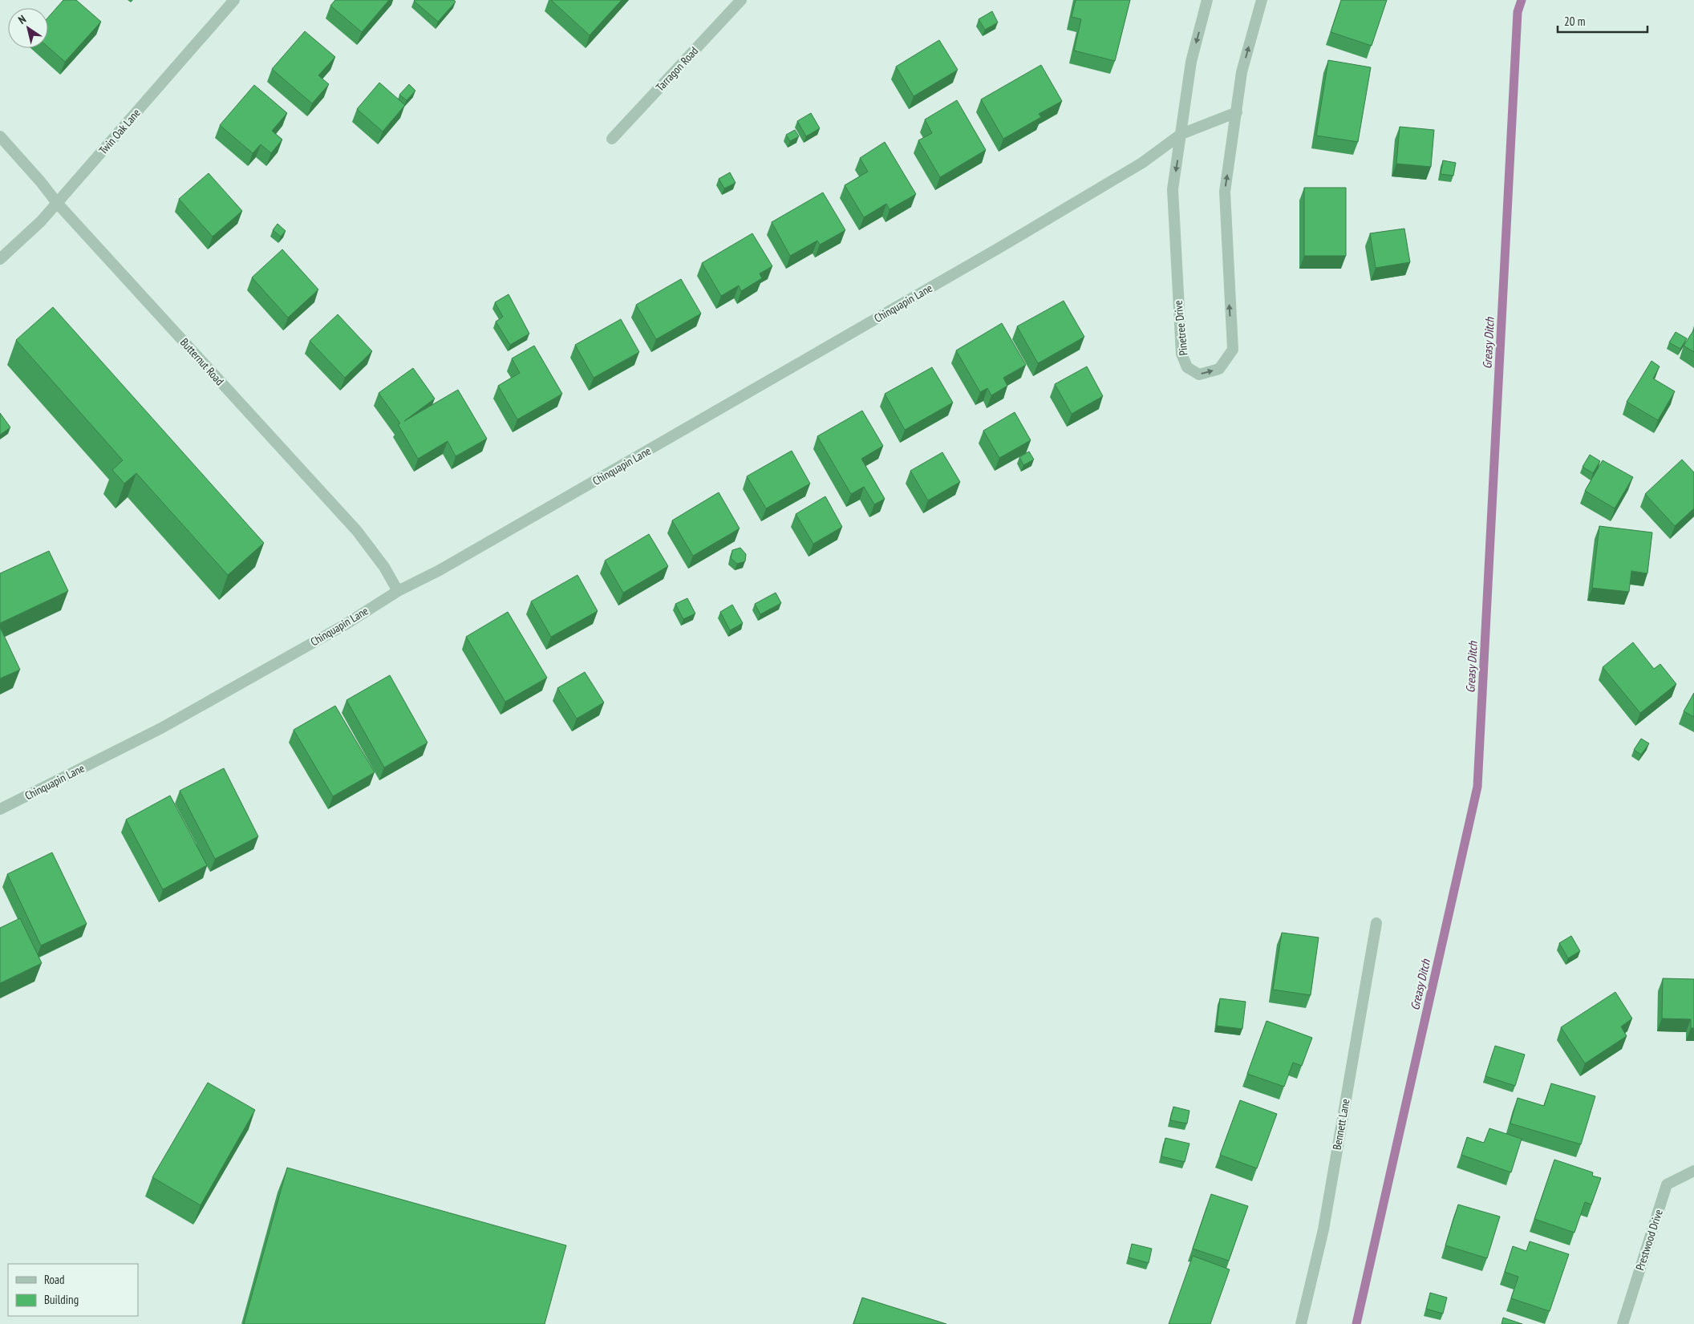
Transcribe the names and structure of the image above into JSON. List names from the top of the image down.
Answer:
{
  "streets": {
    "street": [
      "Tarragon Road",
      "Twin Oak Lane",
      "Chinquapin Lane",
      "Pinetree Drive",
      "Butternut Road",
      "Bennett Lane",
      "Prestwood Drive"
    ]
  },
  "crossings": [
    ["Twin Oak Lane", "Butternut Road"],
    ["Chinquapin Lane", "Pinetree Drive"],
    ["Chinquapin Lane", "Butternut Road"]
  ],
  "water": ["Greasy Ditch"],
  "legend": ["Road", "Building"],
  "scale_bar": "20 m",
  "north": "top left"
}
